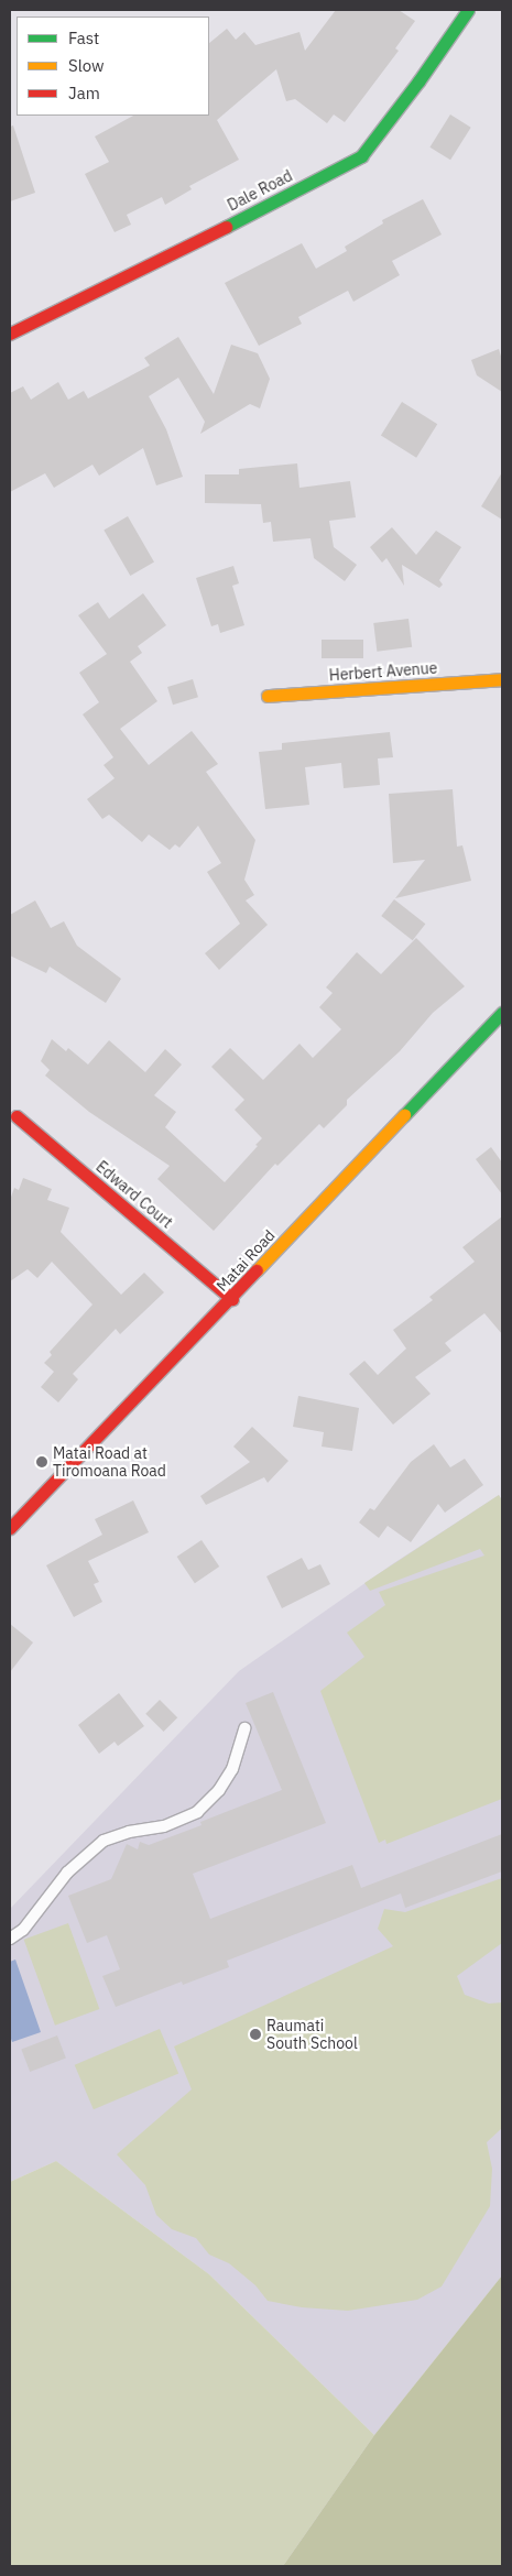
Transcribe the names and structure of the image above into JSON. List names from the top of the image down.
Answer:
{
  "streets": {
    "street": [
      "Dale Road",
      "Herbert Avenue",
      "Edward Court",
      "Matai Road"
    ]
  },
  "crossings": [
    ["Edward Court", "Matai Road"]
  ],
  "places": ["Matai Road at Tiromoana Road", "Raumati South School"],
  "legend": ["Fast", "Slow", "Jam"]
}
